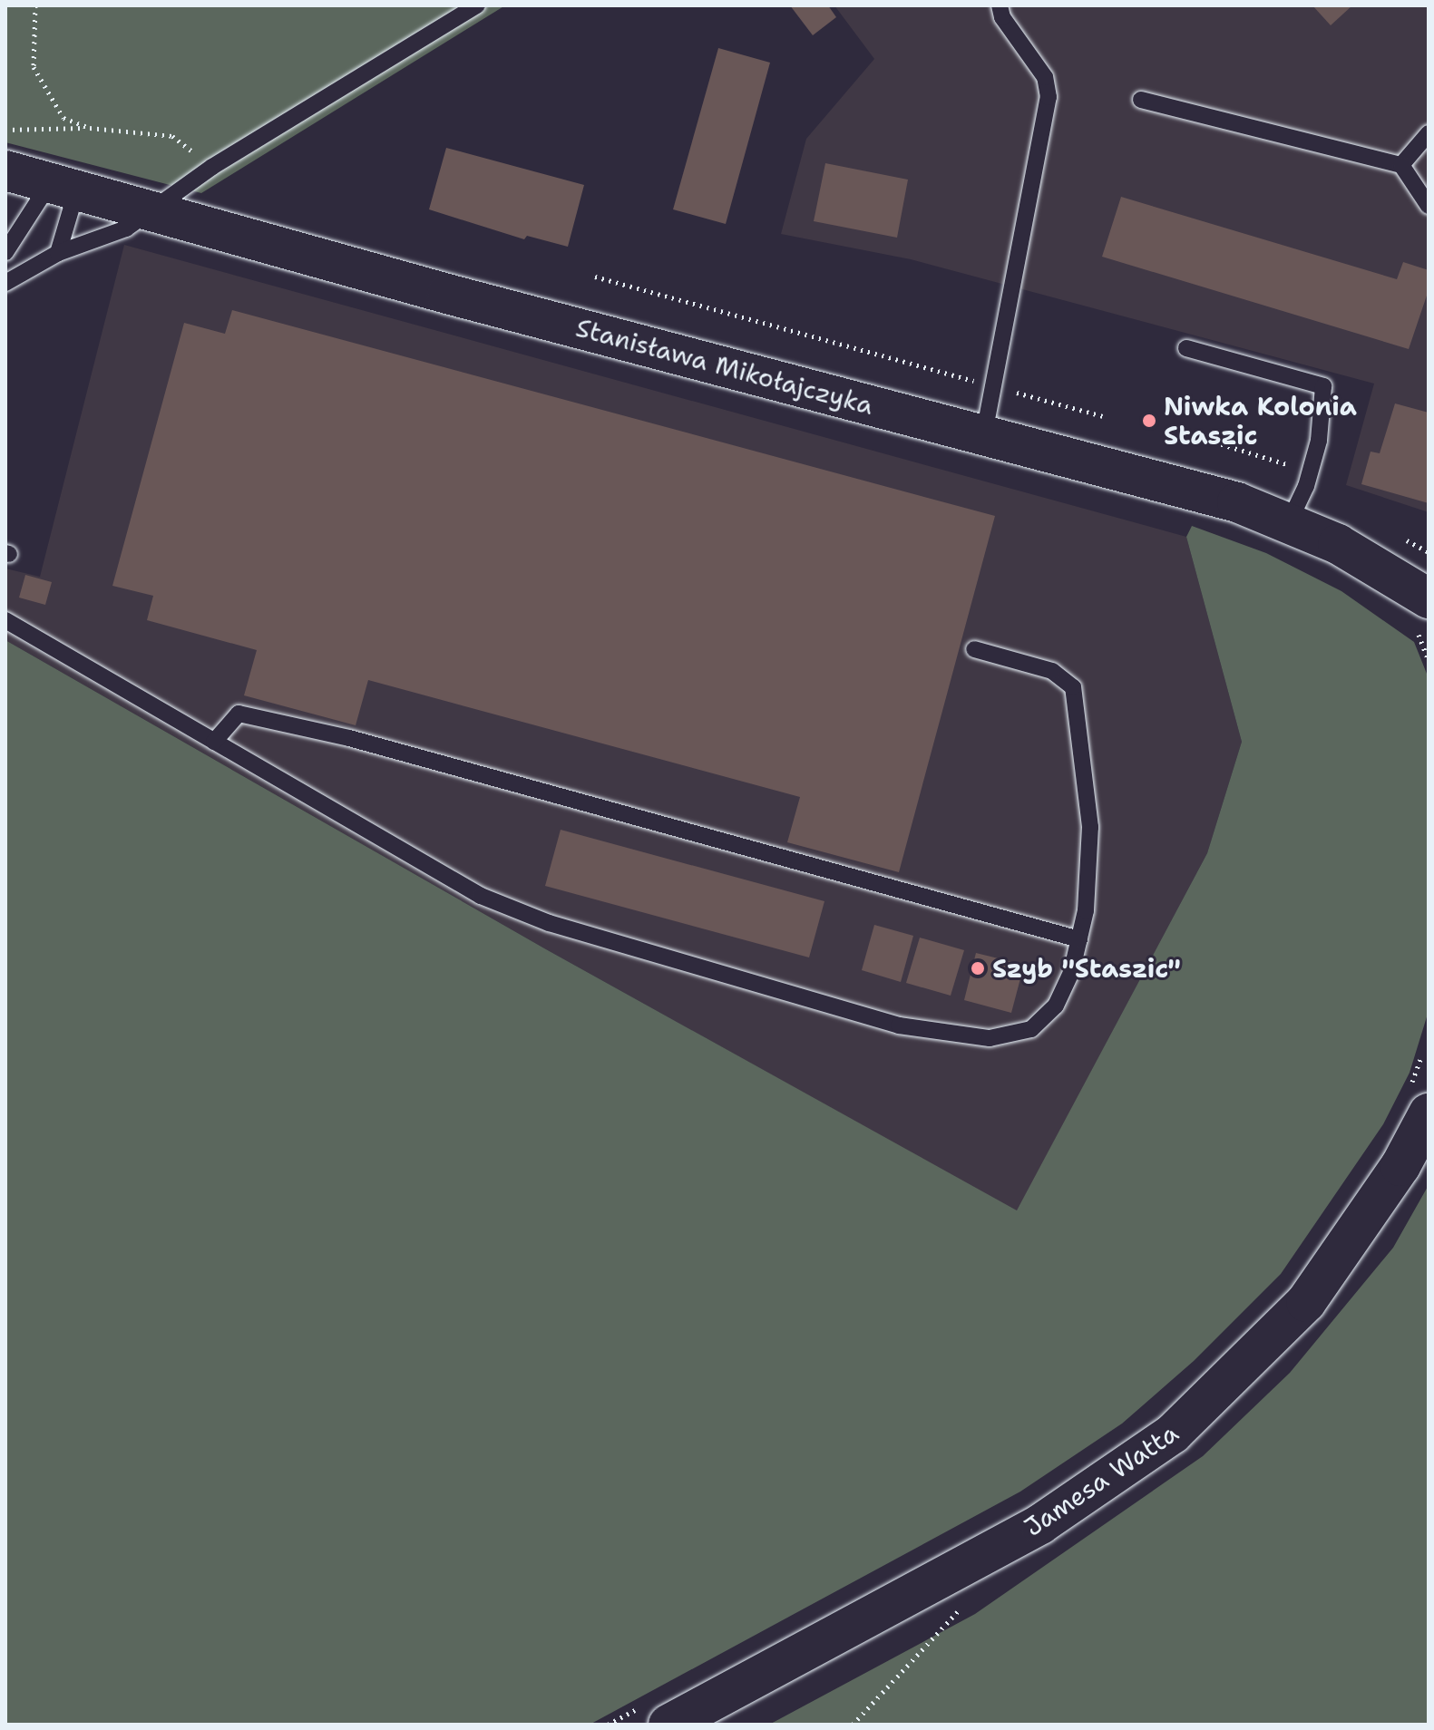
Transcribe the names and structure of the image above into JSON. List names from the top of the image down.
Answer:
{
  "streets": {
    "street": ["Stanisława Mikołajczyka", "Jamesa Watta"]
  },
  "places": ["Niwka Kolonia Staszic", "Szyb \"Staszic\""]
}
